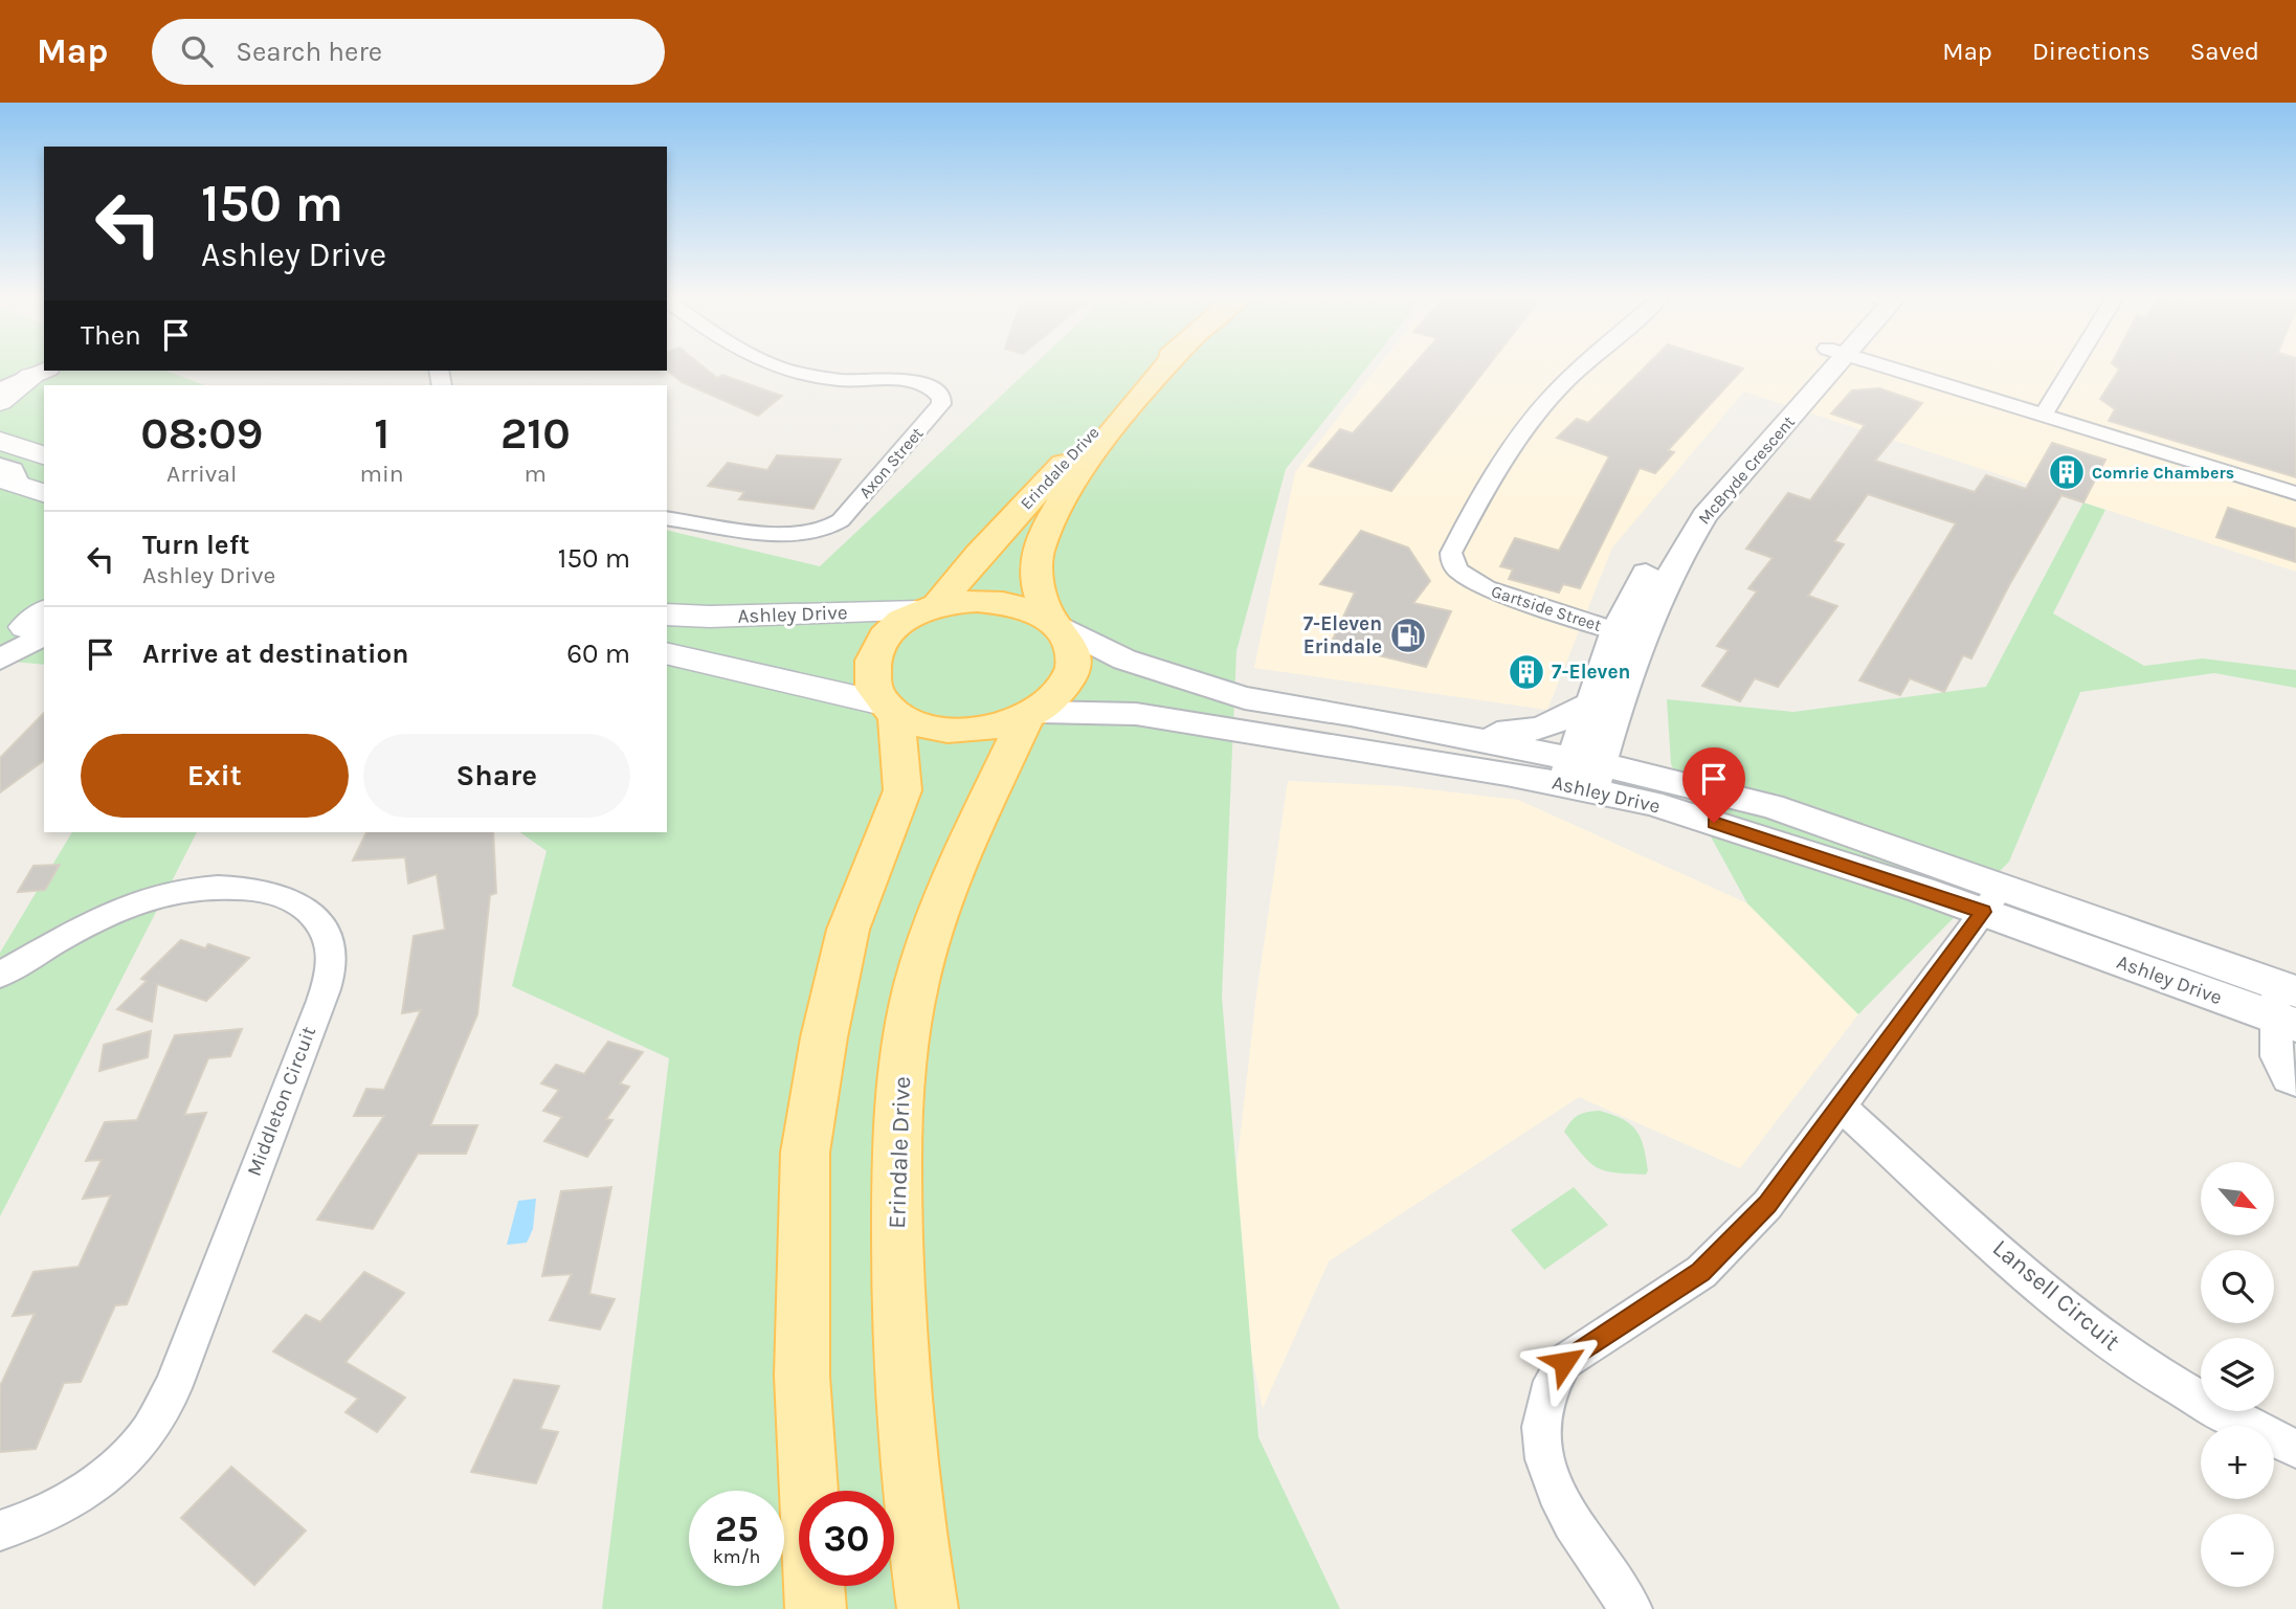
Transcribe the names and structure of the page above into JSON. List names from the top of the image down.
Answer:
{
  "streets": {
    "main road": ["Erindale Drive", "Ashley Drive"],
    "street": [
      "Axon Street",
      "McBryde Crescent",
      "Gartside Street",
      "Middleton Circuit",
      "Lansell Circuit"
    ]
  },
  "crossings": [
    ["Erindale Drive", "Ashley Drive"],
    ["McBryde Crescent", "Gartside Street"],
    ["McBryde Crescent", "Ashley Drive"]
  ],
  "places": {
    "building": ["Comrie Chambers", "7-Eleven"],
    "fuel station": ["7-Eleven Erindale"]
  },
  "north": "bottom right",
  "page": {
    "header": "Map",
    "search": "Search here",
    "nav": ["Map", "Directions", "Saved"],
    "turn": ["150 m", "Ashley Drive"],
    "then": "Then",
    "eta": [
      "08:09",
      "Arrival",
      "1",
      "min",
      "210",
      "m"
    ],
    "list": [
      {
        "name": "Turn left",
        "note": "Ashley Drive",
        "value": "150 m"
      },
      {
        "name": "Arrive at destination",
        "value": "60 m"
      }
    ],
    "buttons": ["Exit", "Share"],
    "map_buttons": ["+", "−"],
    "speed": "25 km/h",
    "limit": "30"
  }
}
